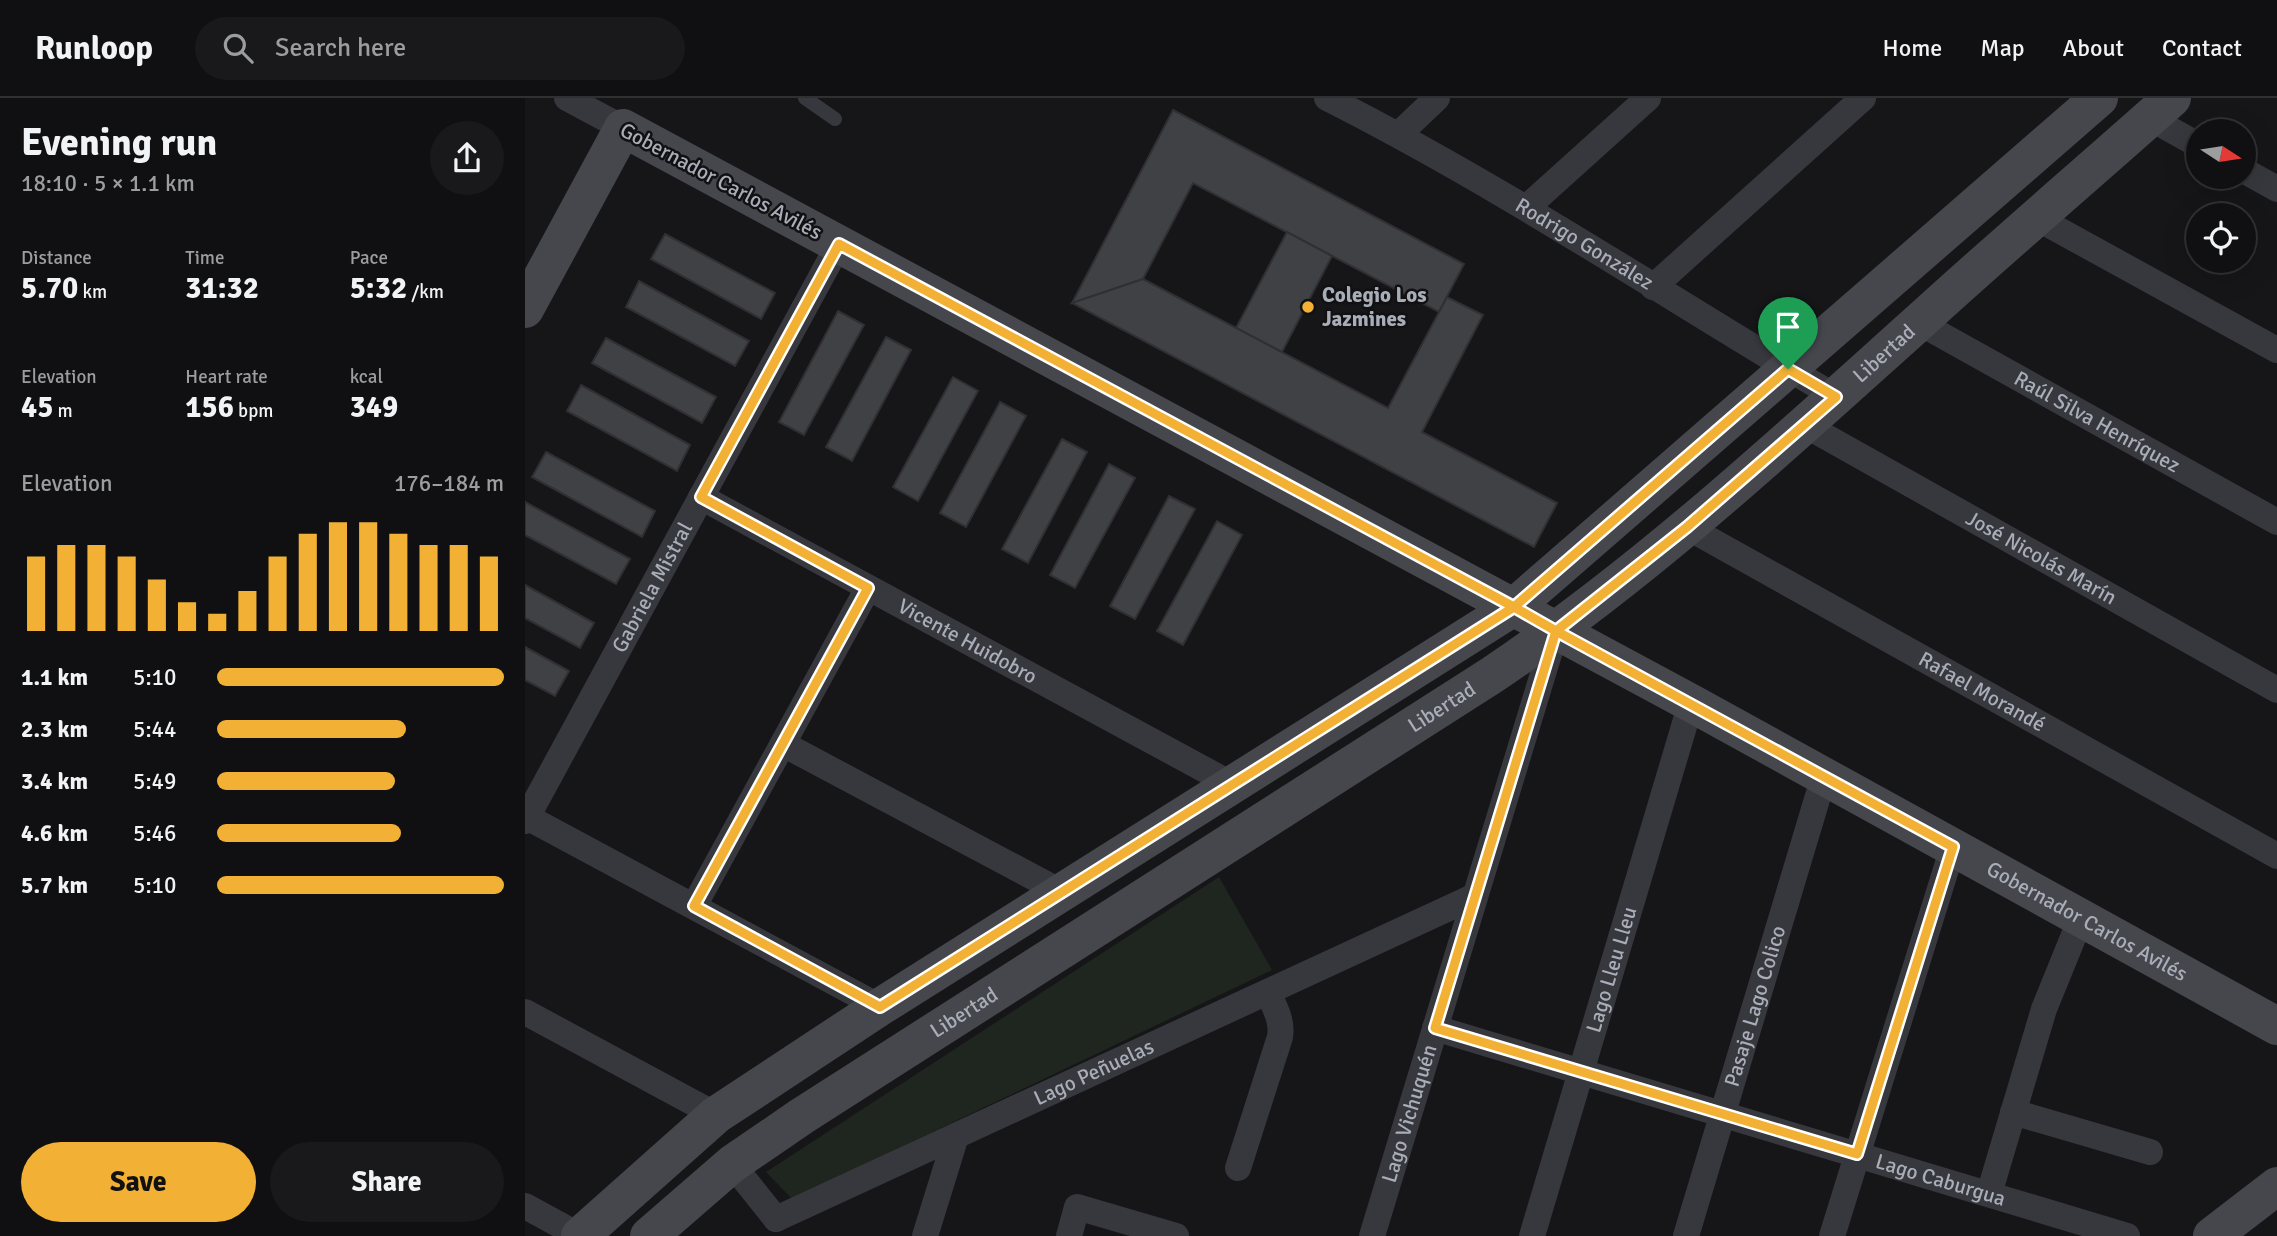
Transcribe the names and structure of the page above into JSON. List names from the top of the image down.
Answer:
{
  "streets": {
    "street": [
      "Gobernador Carlos Avilés",
      "Rodrigo González",
      "Libertad",
      "Raúl Silva Henríquez",
      "José Nicolás Marín",
      "Gabriela Mistral",
      "Vicente Huidobro",
      "Rafael Morandé",
      "Lago Lleu Lleu",
      "Pasaje Lago Colico",
      "Lago Peñuelas",
      "Lago Vichuquén",
      "Lago Caburgua"
    ]
  },
  "crossings": [
    ["Gobernador Carlos Avilés", "Libertad"],
    ["Gobernador Carlos Avilés", "Gabriela Mistral"],
    ["Gobernador Carlos Avilés", "Lago Lleu Lleu"],
    ["Gobernador Carlos Avilés", "Pasaje Lago Colico"],
    ["Gobernador Carlos Avilés", "Lago Vichuquén"],
    ["Rodrigo González", "Libertad"],
    ["Libertad", "Raúl Silva Henríquez"],
    ["Libertad", "José Nicolás Marín"],
    ["Libertad", "Rafael Morandé"],
    ["Libertad", "Lago Peñuelas"],
    ["Libertad", "Lago Vichuquén"],
    ["Gabriela Mistral", "Vicente Huidobro"],
    ["Lago Lleu Lleu", "Lago Caburgua"],
    ["Pasaje Lago Colico", "Lago Caburgua"],
    ["Lago Peñuelas", "Lago Vichuquén"],
    ["Lago Vichuquén", "Lago Caburgua"]
  ],
  "places": ["Colegio Los Jazmines"],
  "north": "right",
  "page": {
    "header": "Runloop",
    "search": "Search here",
    "nav": [
      "Home",
      "Map",
      "About",
      "Contact"
    ],
    "heading": ["Evening run", "18:10 · 5 × 1.1 km"],
    "stats": [
      ["Distance", "5.70 km"],
      ["Time", "31:32"],
      ["Pace", "5:32 /km"],
      ["Elevation", "45 m"],
      ["Heart rate", "156 bpm"],
      ["kcal", "349"]
    ],
    "chart": ["Elevation", "176–184 m"],
    "list": [
      {
        "name": "1.1 km",
        "note": "5:10"
      },
      {
        "name": "2.3 km",
        "note": "5:44"
      },
      {
        "name": "3.4 km",
        "note": "5:49"
      },
      {
        "name": "4.6 km",
        "note": "5:46"
      },
      {
        "name": "5.7 km",
        "note": "5:10"
      }
    ],
    "buttons": ["Save", "Share"]
  }
}
